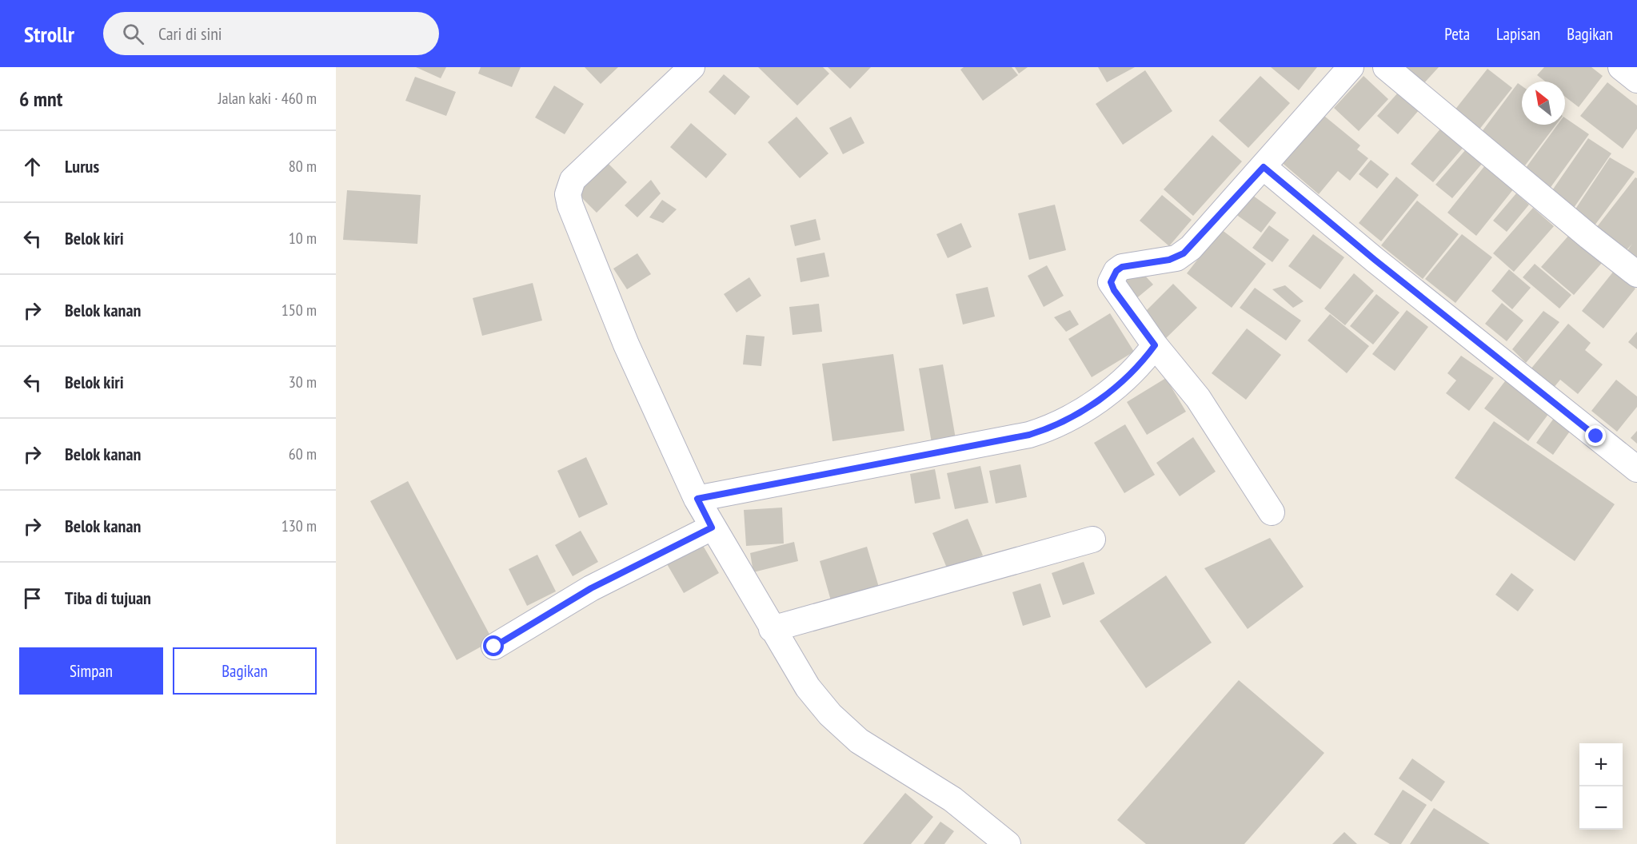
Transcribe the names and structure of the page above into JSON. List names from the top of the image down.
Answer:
{
  "north": "top left",
  "page": {
    "header": "Strollr",
    "search": "Cari di sini",
    "nav": ["Peta", "Lapisan", "Bagikan"],
    "heading": ["6 mnt", "Jalan kaki · 460 m"],
    "list": [
      ["Lurus", "80 m"],
      ["Belok kiri", "10 m"],
      ["Belok kanan", "150 m"],
      ["Belok kiri", "30 m"],
      ["Belok kanan", "60 m"],
      ["Belok kanan", "130 m"],
      "Tiba di tujuan"
    ],
    "buttons": ["Simpan", "Bagikan"],
    "map_buttons": ["+", "−"]
  }
}
